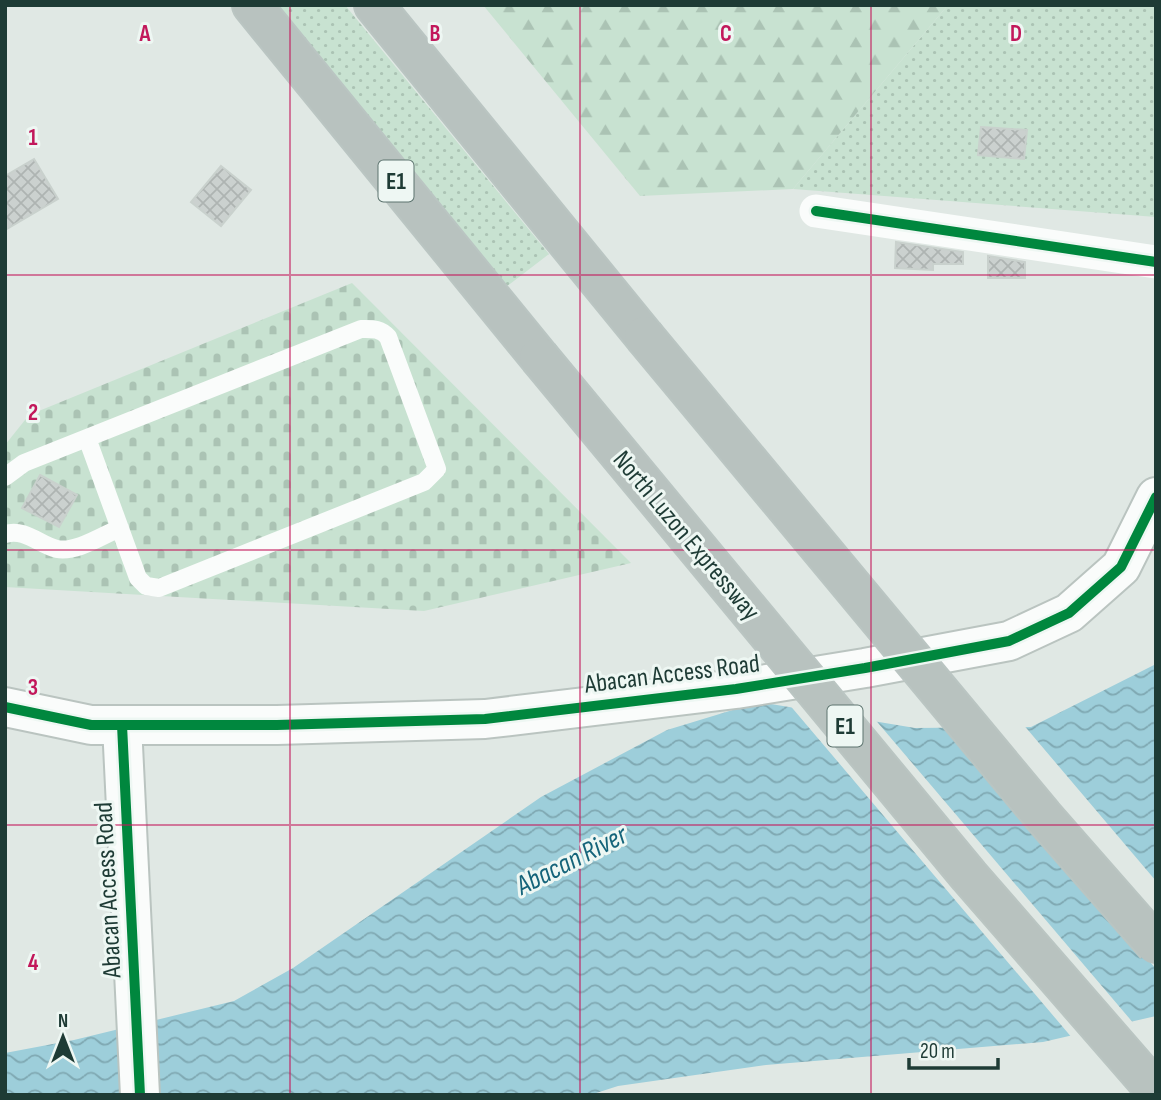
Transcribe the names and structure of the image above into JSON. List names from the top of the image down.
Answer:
{
  "streets": {
    "highway": ["E1", "North Luzon Expressway"],
    "street": ["Abacan Access Road"]
  },
  "water": ["Abacan River"],
  "scale_bar": "20 m",
  "north": "top",
  "grid": {
    "columns": [
      "A",
      "B",
      "C",
      "D"
    ],
    "rows": [
      "1",
      "2",
      "3",
      "4"
    ]
  }
}
